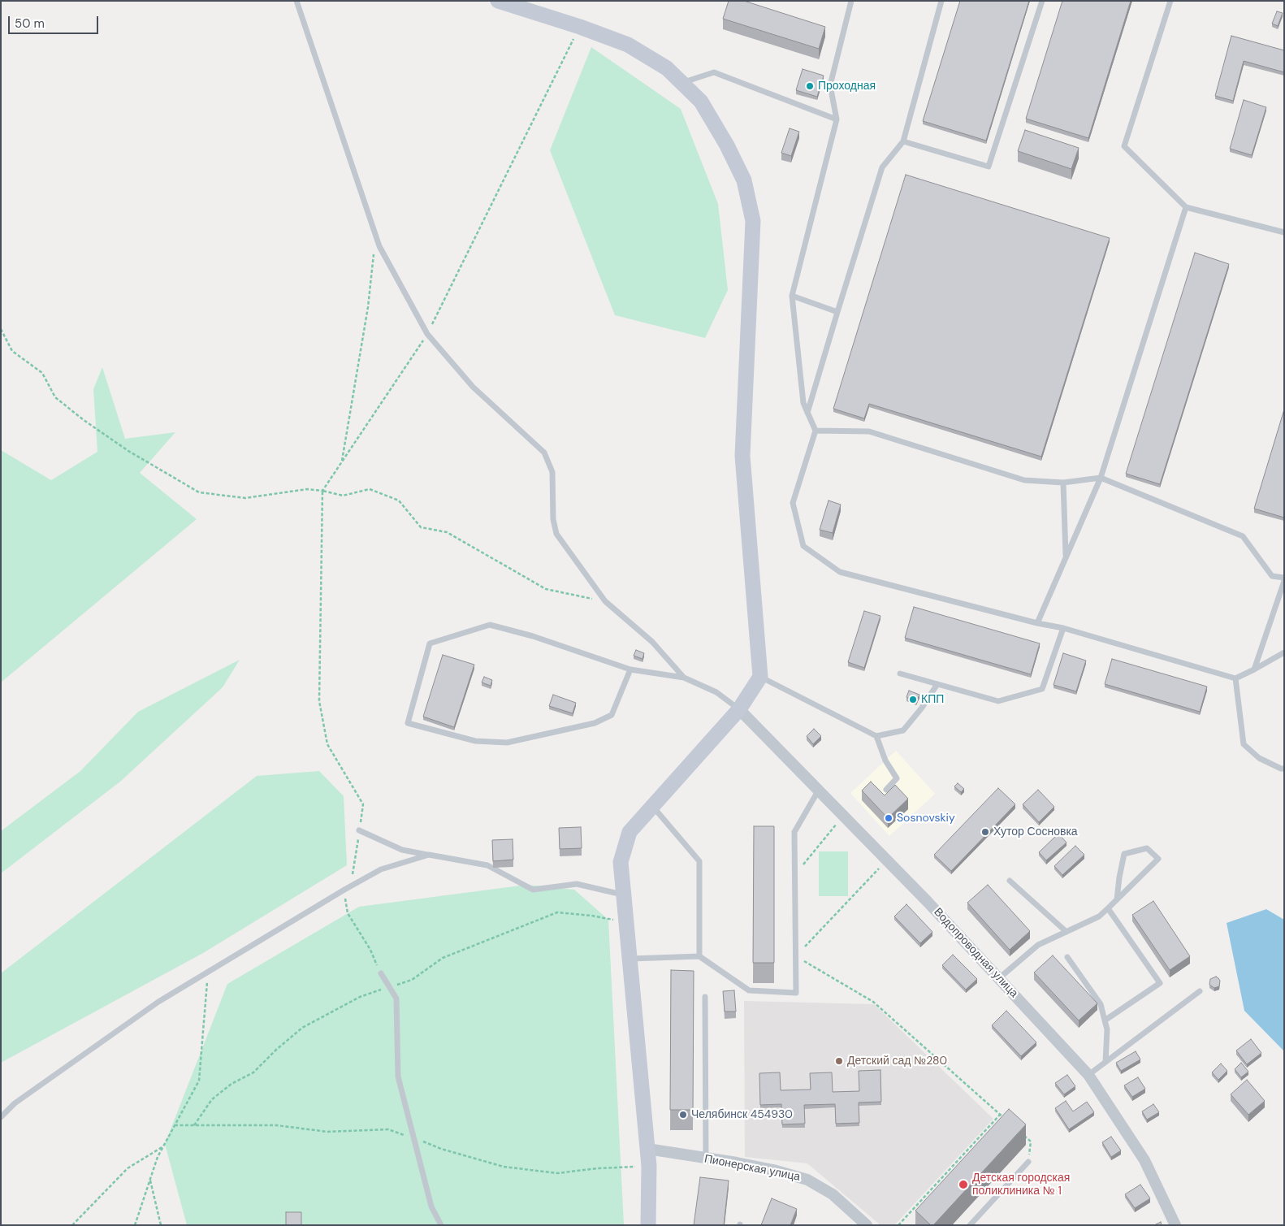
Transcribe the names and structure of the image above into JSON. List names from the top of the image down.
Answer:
{
  "streets": {
    "street": ["Водопроводная улица", "Пионерская улица"]
  },
  "places": [
    "Проходная",
    "КПП",
    "Sosnovskiy",
    "Хутор Сосновка",
    "Детский сад №280",
    "Челябинск 454930",
    "Детская городская поликлиника № 1"
  ],
  "scale_bar": "50 m"
}
